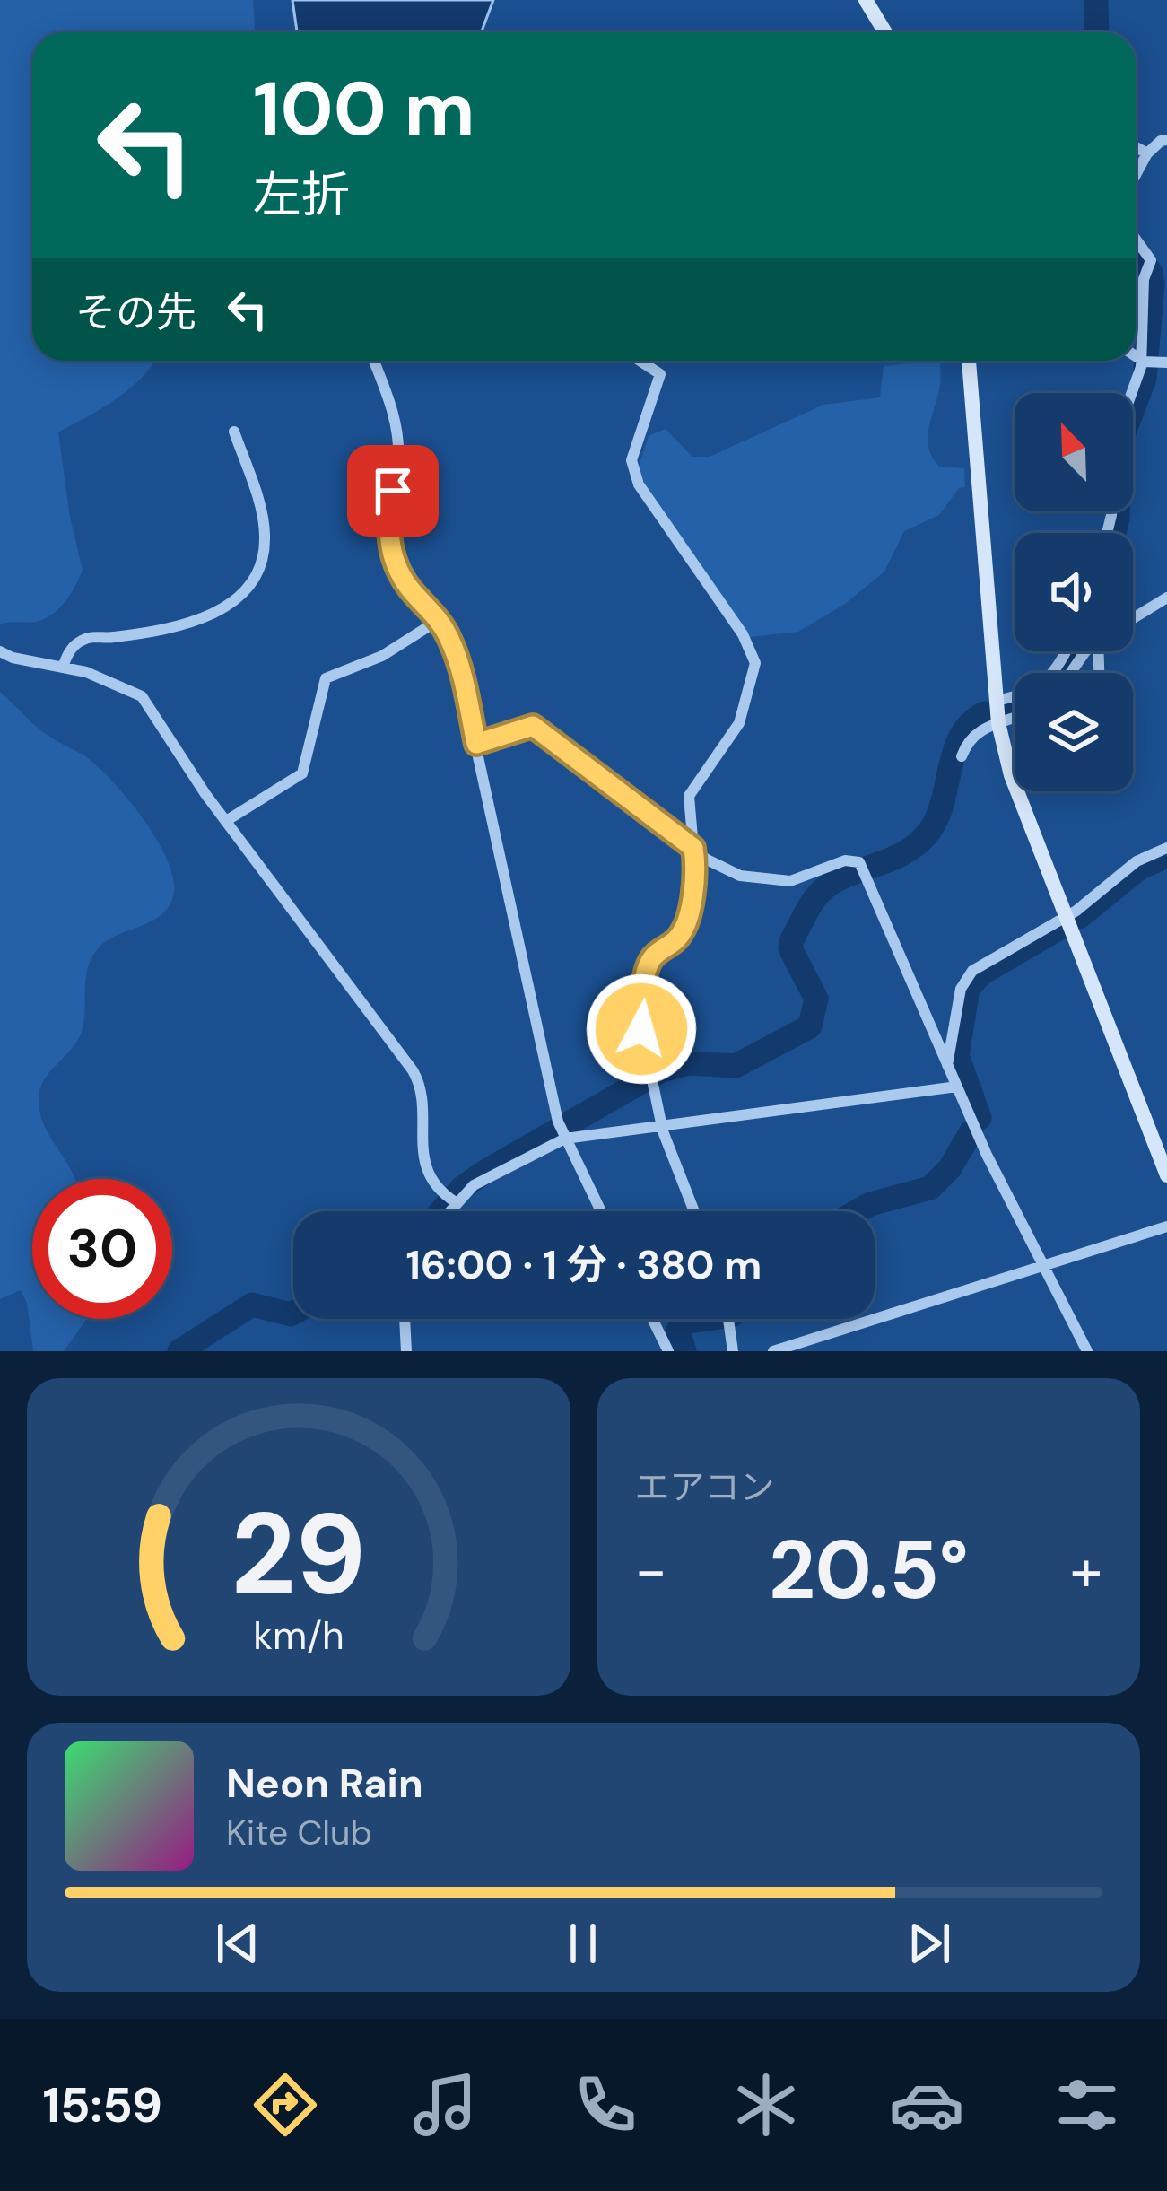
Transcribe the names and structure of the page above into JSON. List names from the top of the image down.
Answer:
{
  "north": "top left",
  "page": {
    "turn": ["100 m", "左折"],
    "then": "その先",
    "limit": "30",
    "trip": "16:00 · 1 分 · 380 m",
    "tile": "エアコン",
    "heat": ["−", "20.5°", "+"],
    "song": ["Neon Rain", "Kite Club"],
    "tabs": "15:59",
    "gauge": ["29", "km/h"]
  }
}
